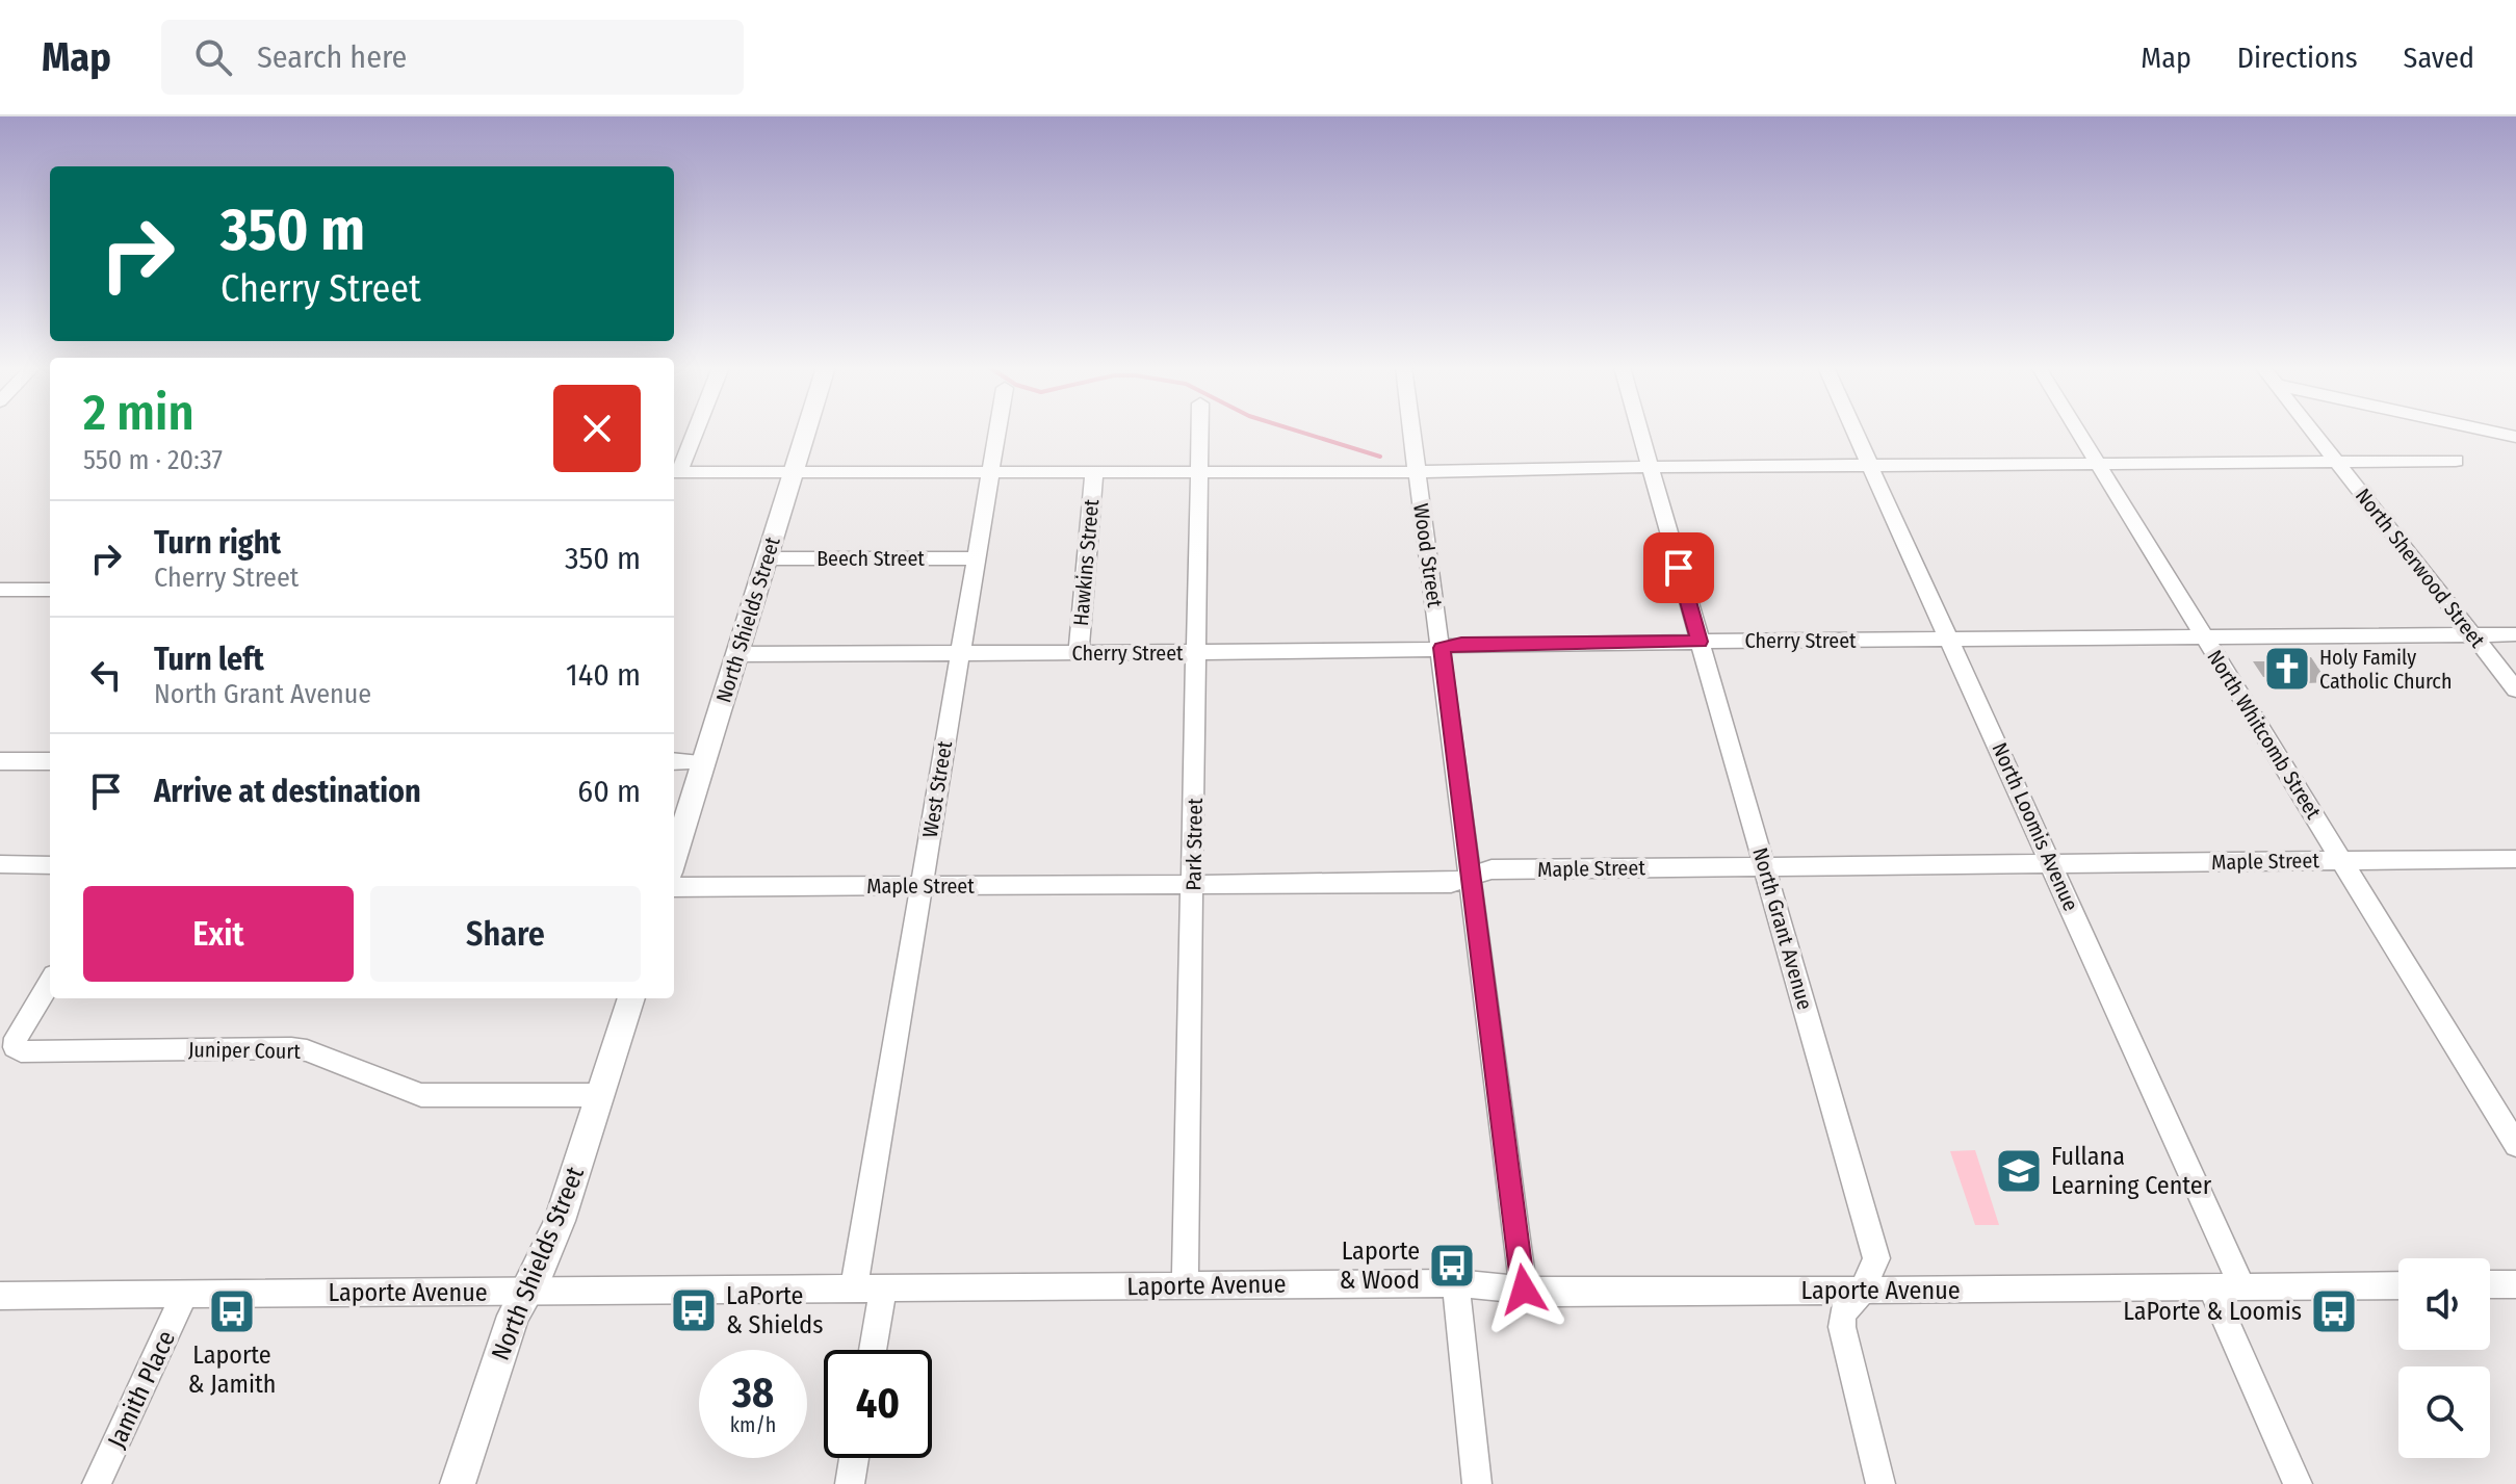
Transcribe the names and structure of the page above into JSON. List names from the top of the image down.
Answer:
{
  "streets": {
    "main road": ["North Shields Street"],
    "street": [
      "Wood Street",
      "Beech Street",
      "Hawkins Street",
      "North Sherwood Street",
      "Cherry Street",
      "North Whitcomb Street",
      "West Street",
      "North Loomis Avenue",
      "Park Street",
      "Maple Street",
      "North Grant Avenue",
      "Juniper Court",
      "Laporte Avenue",
      "Jamith Place"
    ]
  },
  "crossings": [
    ["Wood Street", "Cherry Street"],
    ["Wood Street", "Maple Street"],
    ["Wood Street", "Laporte Avenue"],
    ["Beech Street", "North Shields Street"],
    ["Beech Street", "West Street"],
    ["Hawkins Street", "Cherry Street"],
    ["North Sherwood Street", "Cherry Street"],
    ["North Shields Street", "Cherry Street"],
    ["North Shields Street", "Juniper Court"],
    ["North Shields Street", "Laporte Avenue"],
    ["Cherry Street", "North Whitcomb Street"],
    ["Cherry Street", "West Street"],
    ["Cherry Street", "North Loomis Avenue"],
    ["Cherry Street", "Park Street"],
    ["Cherry Street", "North Grant Avenue"],
    ["North Whitcomb Street", "Maple Street"],
    ["West Street", "Maple Street"],
    ["West Street", "Laporte Avenue"],
    ["North Loomis Avenue", "Maple Street"],
    ["North Loomis Avenue", "Laporte Avenue"],
    ["Park Street", "Maple Street"],
    ["Park Street", "Laporte Avenue"],
    ["Maple Street", "North Grant Avenue"],
    ["North Grant Avenue", "Laporte Avenue"],
    ["Laporte Avenue", "Jamith Place"]
  ],
  "places": {
    "church": ["Holy Family Catholic Church"],
    "school or university": ["Fullana Learning Center"],
    "bus stop": [
      "Laporte & Wood",
      "LaPorte & Shields",
      "Laporte & Jamith",
      "LaPorte & Loomis"
    ]
  },
  "page": {
    "header": "Map",
    "search": "Search here",
    "nav": ["Map", "Directions", "Saved"],
    "turn": ["350 m", "Cherry Street"],
    "heading": ["2 min", "550 m · 20:37"],
    "list": [
      {
        "name": "Turn right",
        "note": "Cherry Street",
        "value": "350 m"
      },
      {
        "name": "Turn left",
        "note": "North Grant Avenue",
        "value": "140 m"
      },
      {
        "name": "Arrive at destination",
        "value": "60 m"
      }
    ],
    "buttons": ["Exit", "Share"],
    "speed": "38 km/h",
    "limit": "40"
  }
}
